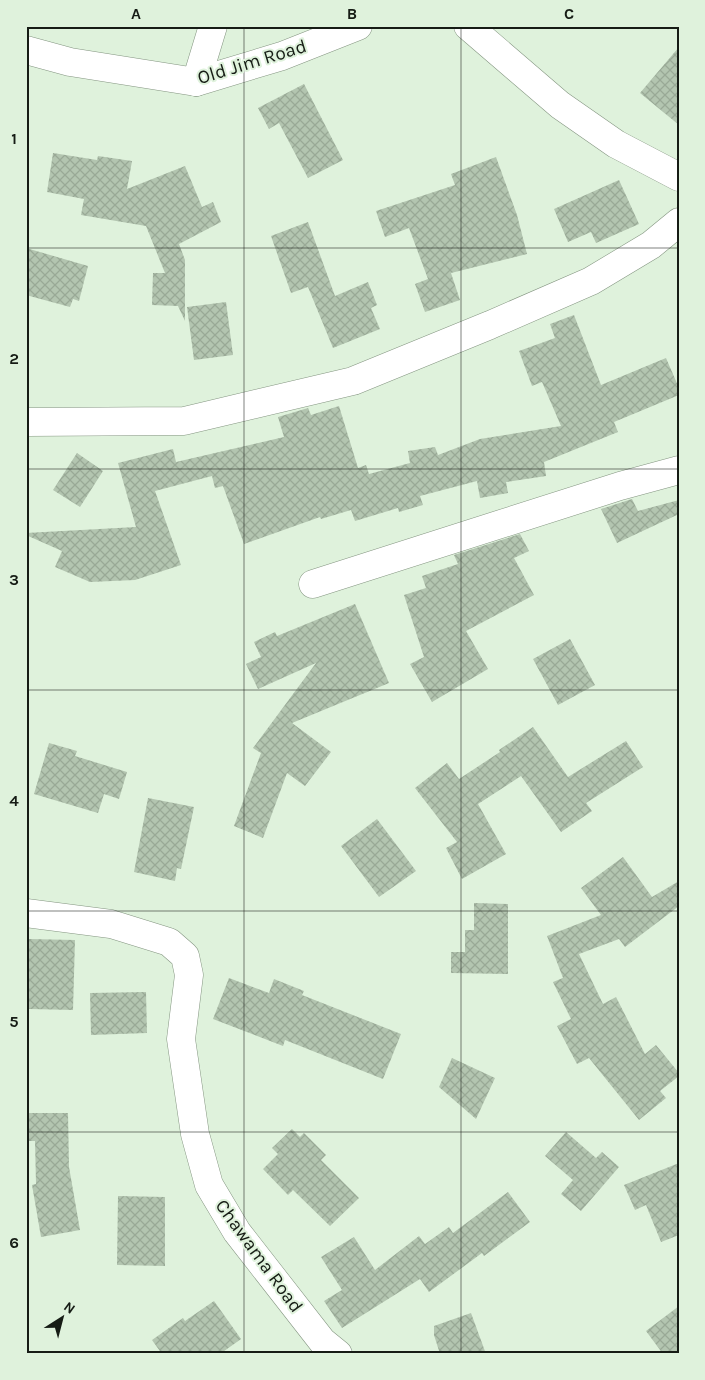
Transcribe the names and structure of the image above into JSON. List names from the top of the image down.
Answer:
{
  "streets": {
    "street": ["Old Jim Road", "Chawama Road"]
  },
  "north": "top right",
  "grid": {
    "columns": ["A", "B", "C"],
    "rows": [
      "1",
      "2",
      "3",
      "4",
      "5",
      "6"
    ]
  }
}
